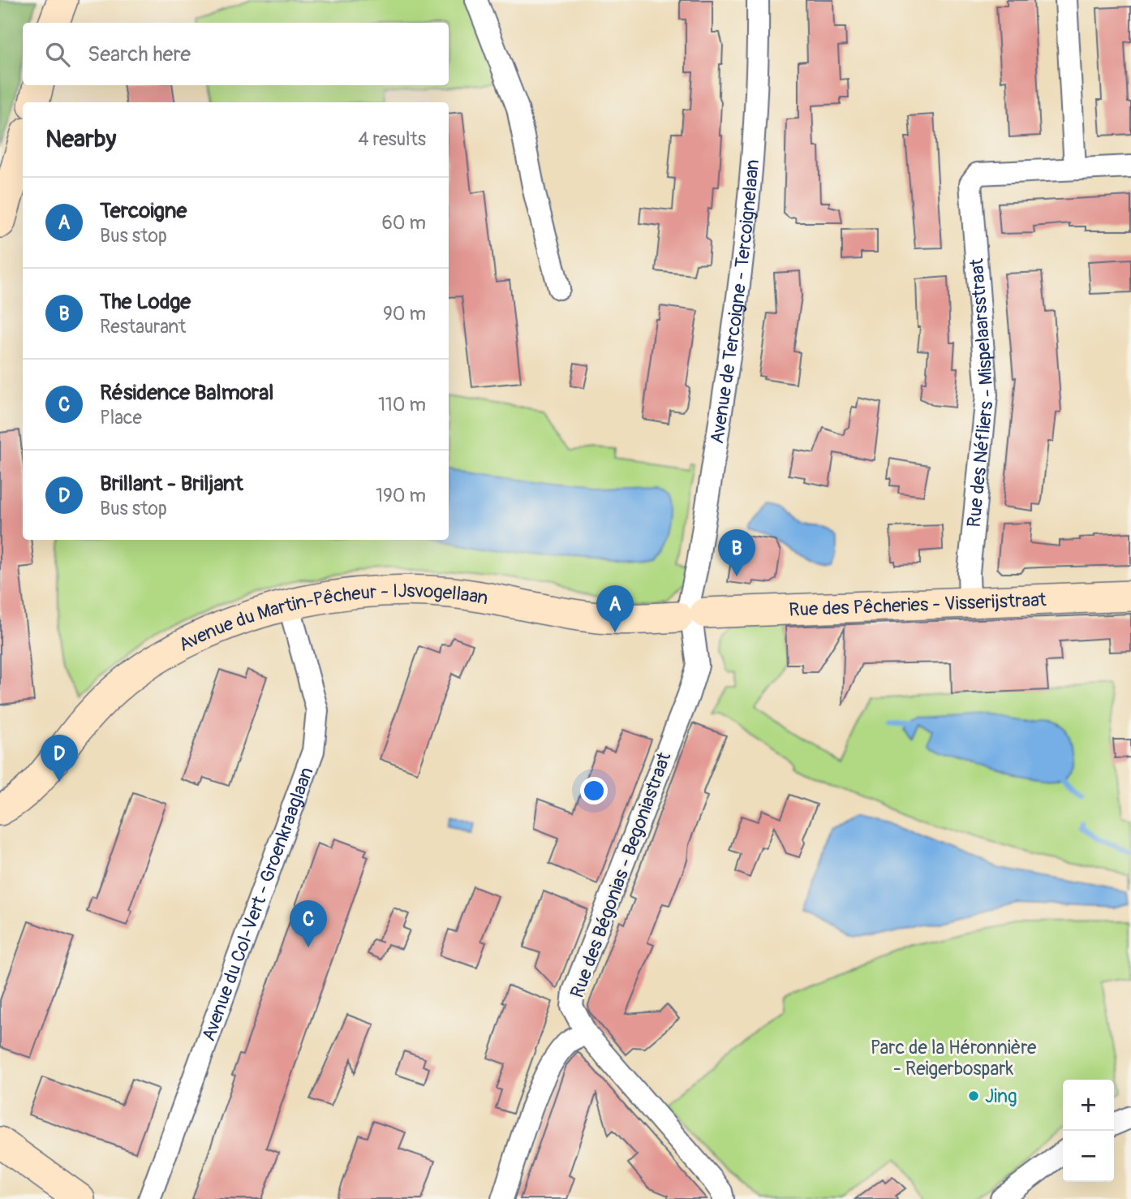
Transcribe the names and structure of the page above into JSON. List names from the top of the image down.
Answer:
{
  "streets": {
    "street": [
      "Avenue de Tercoigne - Tercoignelaan",
      "Rue des Néfliers - Mispelaarsstraat",
      "Rue des Pêcheries - Visserijstraat",
      "Avenue du Martin-Pêcheur - IJsvogellaan",
      "Rue des Bégonias - Begoniastraat",
      "Avenue du Col-Vert - Groenkraaglaan"
    ]
  },
  "crossings": [
    ["Avenue de Tercoigne - Tercoignelaan", "Rue des Pêcheries - Visserijstraat"],
    ["Avenue de Tercoigne - Tercoignelaan", "Avenue du Martin-Pêcheur - IJsvogellaan"],
    ["Avenue de Tercoigne - Tercoignelaan", "Rue des Bégonias - Begoniastraat"],
    ["Rue des Néfliers - Mispelaarsstraat", "Rue des Pêcheries - Visserijstraat"],
    ["Rue des Pêcheries - Visserijstraat", "Avenue du Martin-Pêcheur - IJsvogellaan"],
    ["Rue des Pêcheries - Visserijstraat", "Rue des Bégonias - Begoniastraat"],
    ["Avenue du Martin-Pêcheur - IJsvogellaan", "Rue des Bégonias - Begoniastraat"],
    ["Avenue du Martin-Pêcheur - IJsvogellaan", "Avenue du Col-Vert - Groenkraaglaan"]
  ],
  "parks": ["Parc de la Héronnière - Reigerbospark"],
  "places": ["Jing"],
  "page": {
    "search": "Search here",
    "heading": ["Nearby", "4 results"],
    "list": [
      {
        "mark": "A",
        "name": "Tercoigne",
        "note": "Bus stop",
        "value": "60 m"
      },
      {
        "mark": "B",
        "name": "The Lodge",
        "note": "Restaurant",
        "value": "90 m"
      },
      {
        "mark": "C",
        "name": "Résidence Balmoral",
        "note": "Place",
        "value": "110 m"
      },
      {
        "mark": "D",
        "name": "Brillant - Briljant",
        "note": "Bus stop",
        "value": "190 m"
      }
    ],
    "pins": [
      "B",
      "A",
      "D",
      "C"
    ],
    "map_buttons": ["+", "−"]
  }
}
